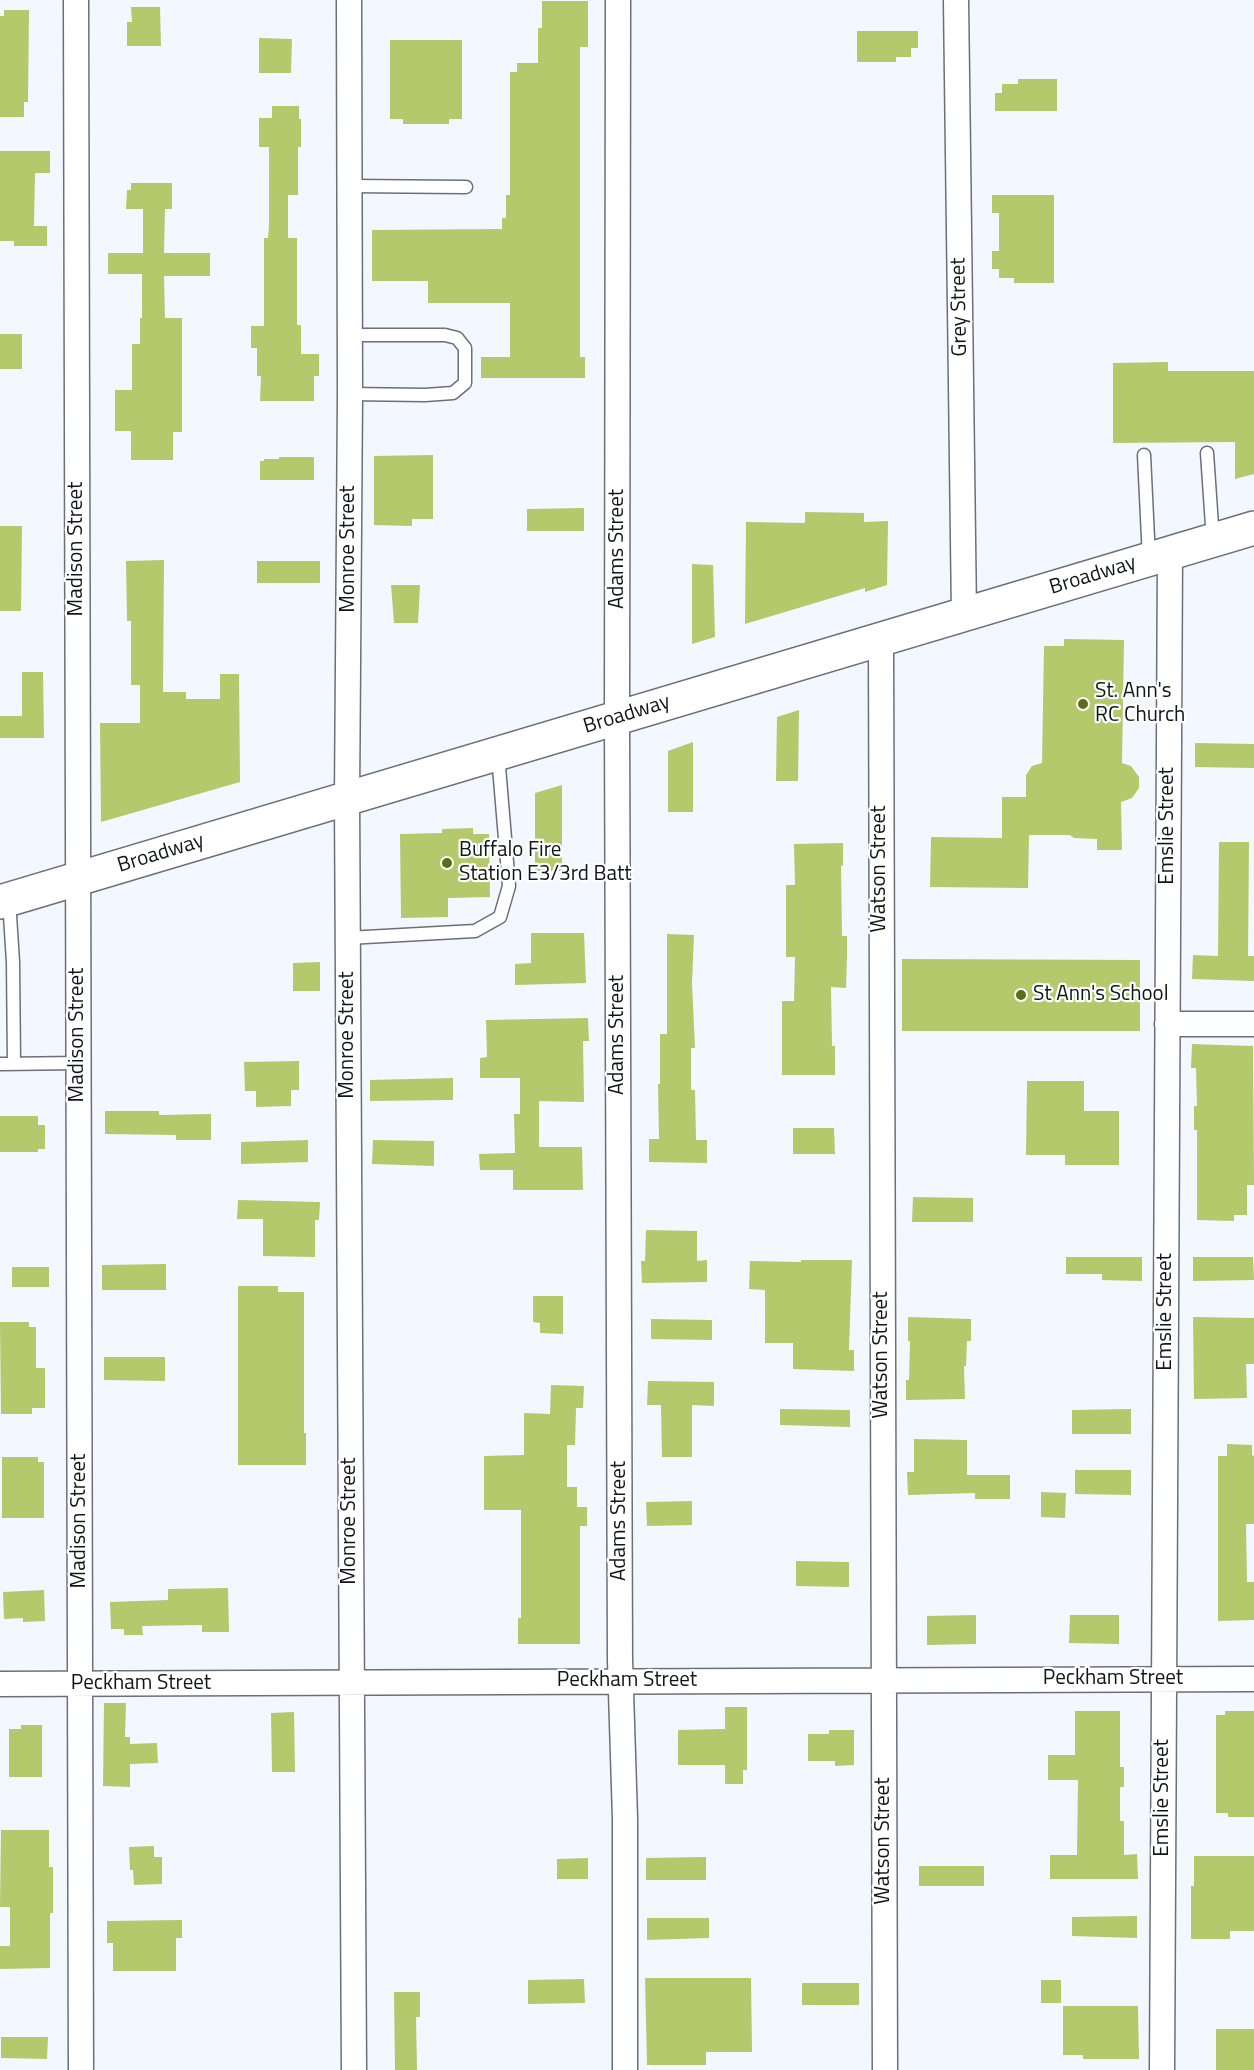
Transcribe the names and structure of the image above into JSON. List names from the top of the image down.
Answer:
{
  "streets": {
    "main road": ["Broadway"],
    "street": [
      "Grey Street",
      "Madison Street",
      "Monroe Street",
      "Adams Street",
      "Emslie Street",
      "Watson Street",
      "Peckham Street"
    ]
  },
  "crossings": [
    ["Grey Street", "Broadway"],
    ["Madison Street", "Broadway"],
    ["Madison Street", "Peckham Street"],
    ["Monroe Street", "Broadway"],
    ["Monroe Street", "Peckham Street"],
    ["Adams Street", "Broadway"],
    ["Adams Street", "Peckham Street"],
    ["Broadway", "Emslie Street"],
    ["Broadway", "Watson Street"],
    ["Emslie Street", "Peckham Street"],
    ["Watson Street", "Peckham Street"]
  ],
  "places": ["St. Ann's RC Church", "Buffalo Fire Station E3/3rd Batt", "St Ann's School"]
}
